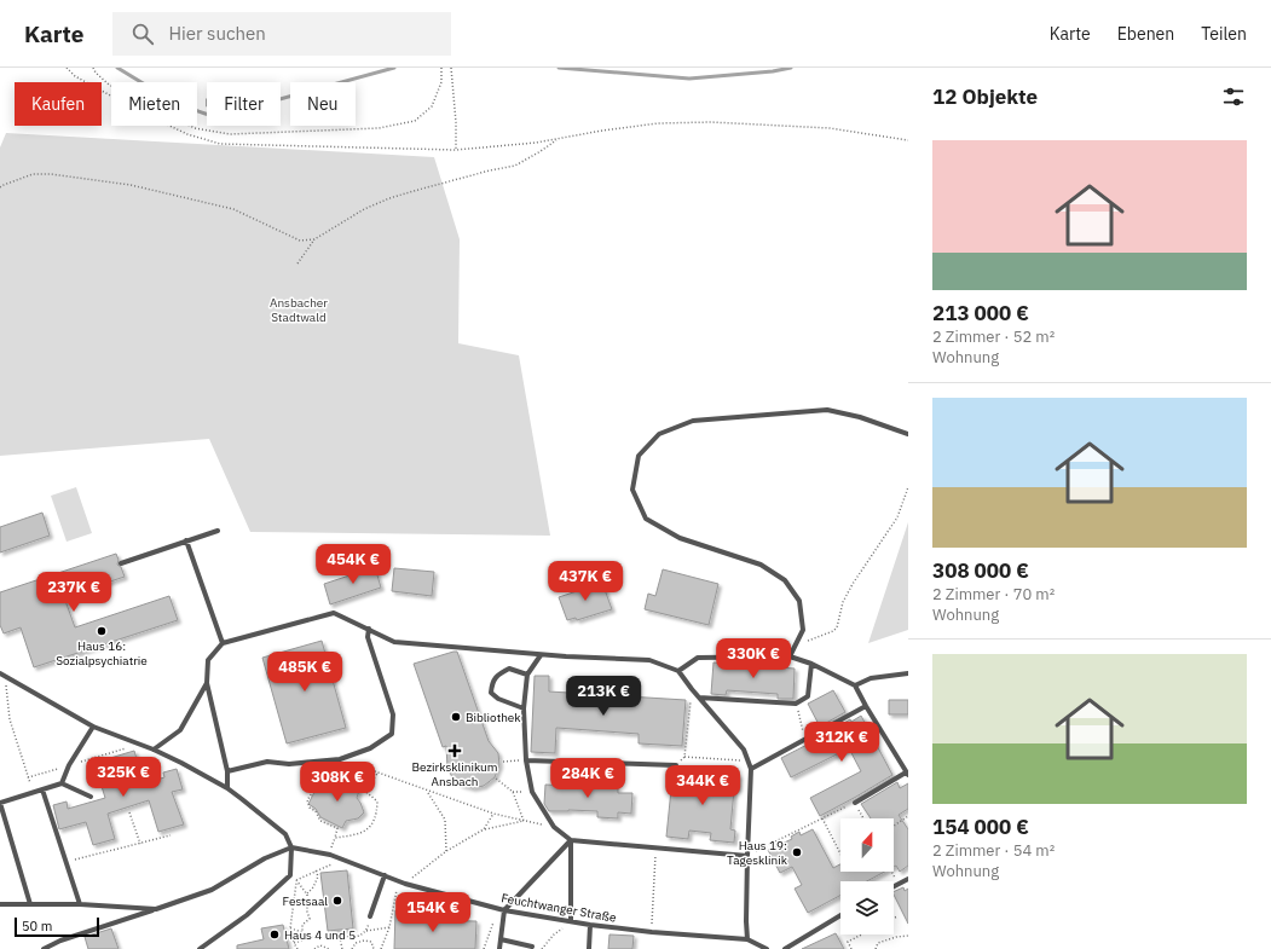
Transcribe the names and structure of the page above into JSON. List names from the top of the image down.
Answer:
{
  "streets": {
    "lane": ["Feuchtwanger Straße"]
  },
  "parks": ["Ansbacher Stadtwald"],
  "places": {
    "other": [
      "Haus 16: Sozialpsychiatrie",
      "Bibliothek",
      "Haus 19: Tagesklinik",
      "Festsaal",
      "Haus 4 und 5"
    ],
    "health": ["Bezirksklinikum Ansbach"]
  },
  "scale_bar": "50 m",
  "north": "top",
  "page": {
    "header": "Karte",
    "search": "Hier suchen",
    "nav": ["Karte", "Ebenen", "Teilen"],
    "heading": "12 Objekte",
    "chip": [
      "Kaufen",
      "Mieten",
      "Filter",
      "Neu"
    ],
    "list": [
      {
        "name": "213 000 €",
        "note": "2 Zimmer · 52 m² · Wohnung"
      },
      {
        "name": "308 000 €",
        "note": "2 Zimmer · 70 m² · Wohnung"
      },
      {
        "name": "154 000 €",
        "note": "2 Zimmer · 54 m² · Wohnung"
      }
    ],
    "price": [
      "454K €",
      "437K €",
      "237K €",
      "330K €",
      "485K €",
      "213K €",
      "312K €",
      "325K €",
      "284K €",
      "308K €",
      "344K €",
      "154K €"
    ],
    "scale": "50 m"
  }
}
